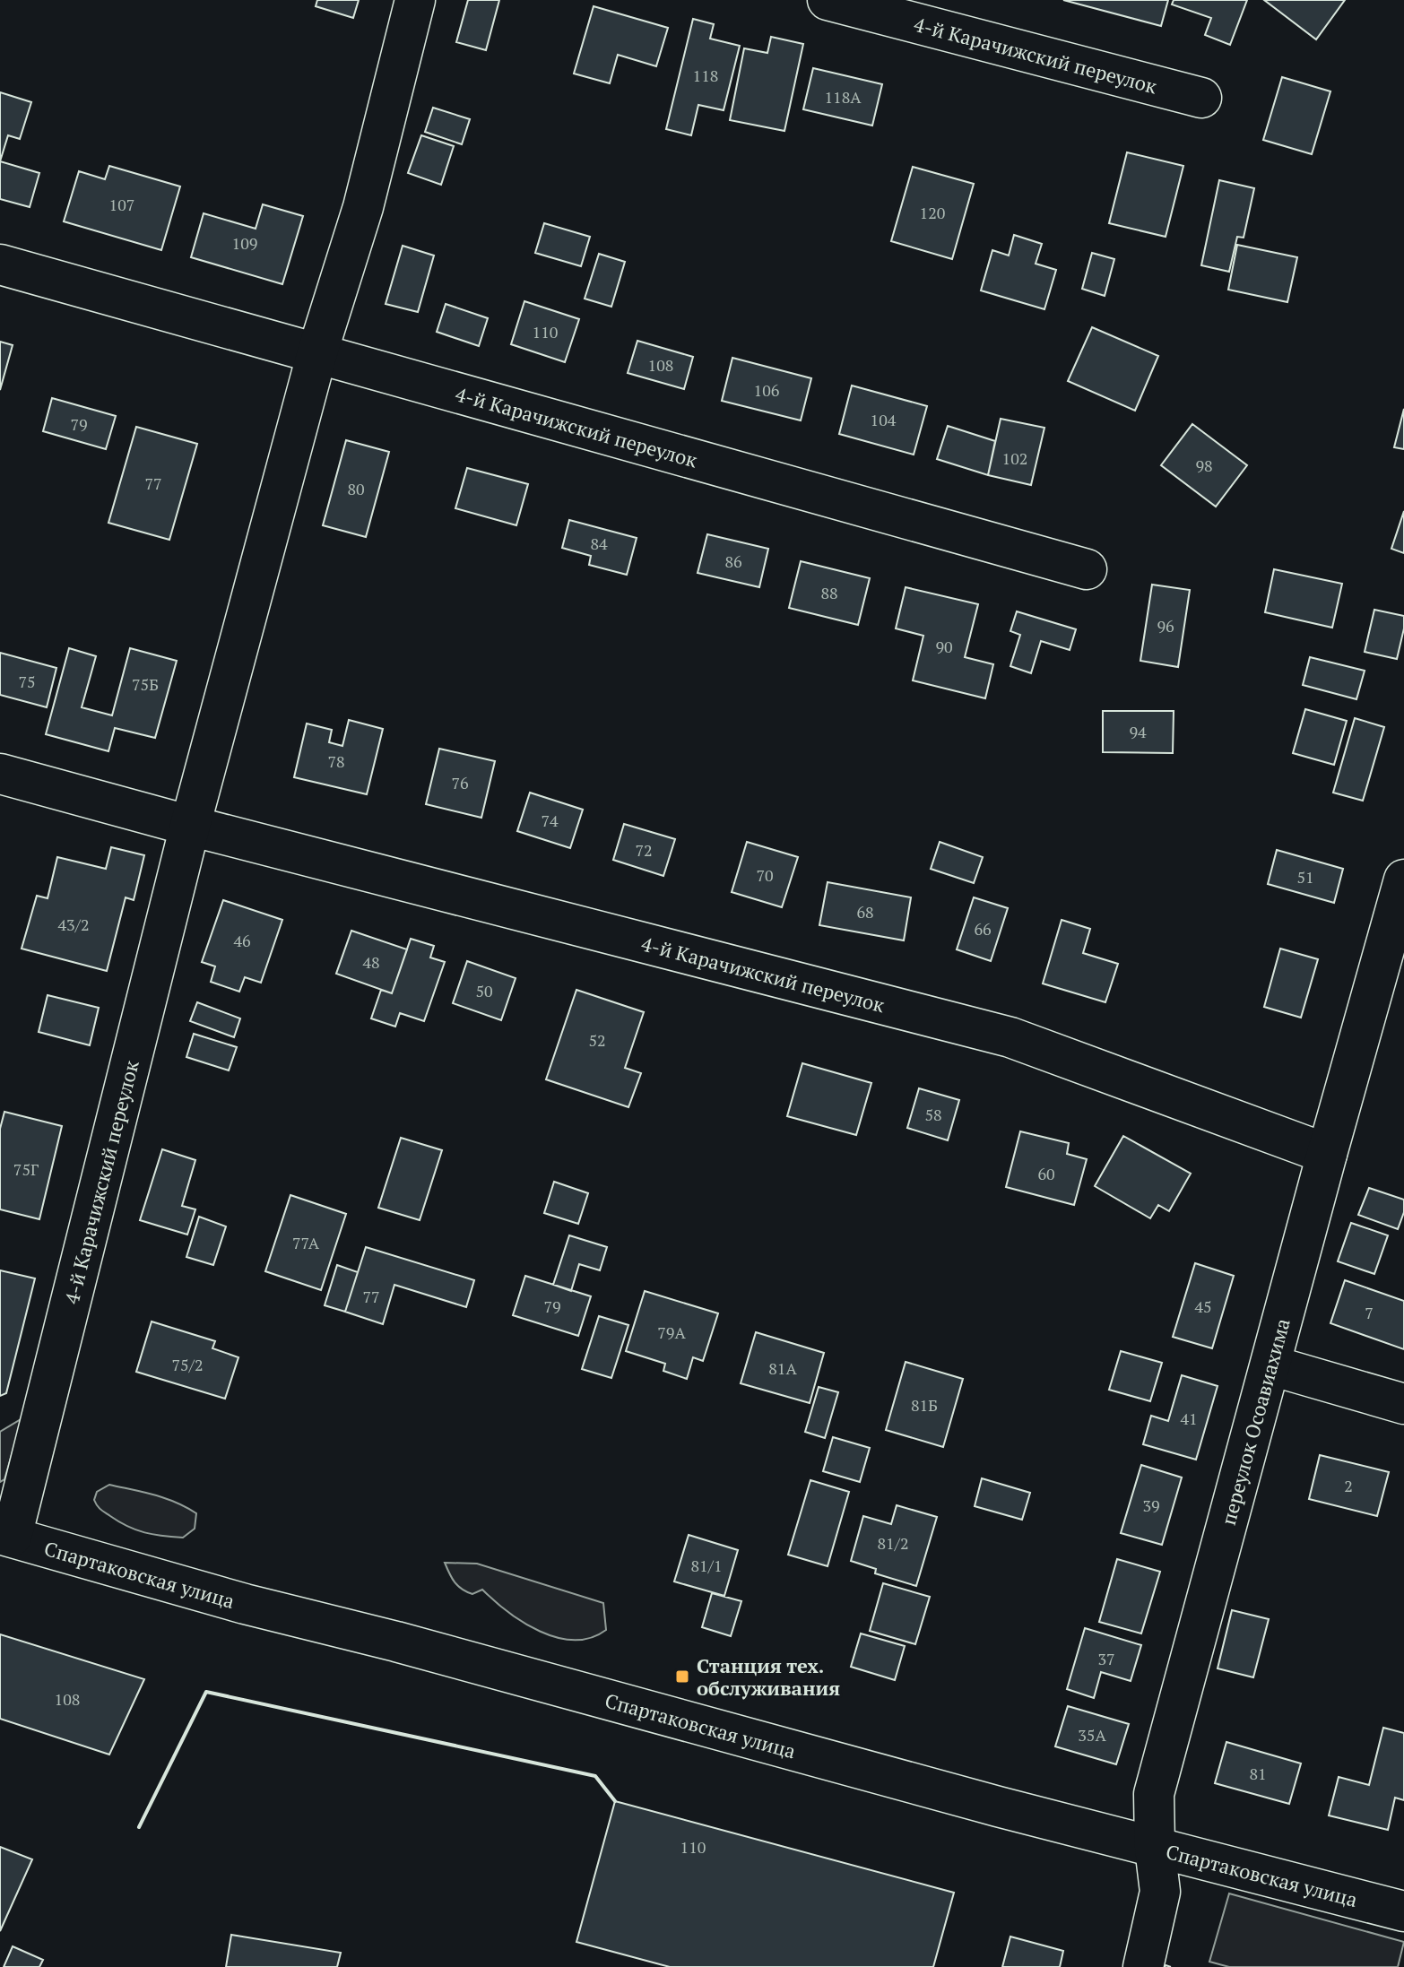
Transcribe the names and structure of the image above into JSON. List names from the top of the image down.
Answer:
{
  "streets": {
    "street": ["4-й Карачижский переулок", "переулок Осоавиахима", "Спартаковская улица"]
  },
  "crossings": [
    ["4-й Карачижский переулок", "переулок Осоавиахима"],
    ["4-й Карачижский переулок", "Спартаковская улица"],
    ["переулок Осоавиахима", "Спартаковская улица"]
  ],
  "places": {
    "transit": ["Станция тех. обслуживания"]
  },
  "house_numbers": [
    "118",
    "118А",
    "107",
    "120",
    "109",
    "110",
    "108",
    "106",
    "104",
    "79",
    "102",
    "98",
    "77",
    "80",
    "84",
    "86",
    "88",
    "96",
    "90",
    "75",
    "75Б",
    "94",
    "78",
    "76",
    "74",
    "72",
    "70",
    "51",
    "68",
    "43/2",
    "66",
    "46",
    "48",
    "50",
    "52",
    "58",
    "75Г",
    "60",
    "77А",
    "77",
    "79",
    "45",
    "7",
    "79А",
    "75/2",
    "81А",
    "81Б",
    "41",
    "2",
    "39",
    "81/2",
    "81/1",
    "37",
    "108",
    "35А",
    "81",
    "110"
  ]
}
